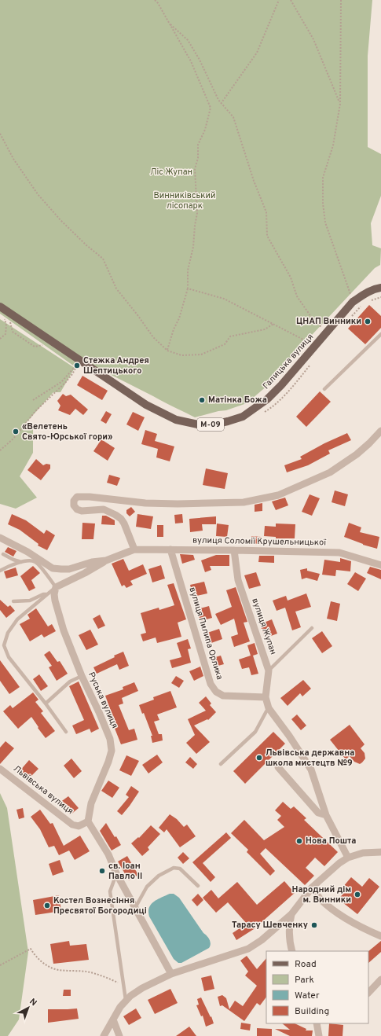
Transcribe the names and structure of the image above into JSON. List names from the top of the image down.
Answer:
{
  "streets": {
    "main road": ["Галицька вулиця", "М-09"],
    "street": [
      "вулиця Соломії Крушельницької",
      "вулиця Жупан",
      "вулиця Пилипа Орлика",
      "Руська вулиця",
      "Львівська вулиця"
    ]
  },
  "crossings": [
    ["Галицька вулиця", "М-09"],
    ["вулиця Соломії Крушельницької", "вулиця Жупан"],
    ["вулиця Соломії Крушельницької", "вулиця Пилипа Орлика"],
    ["вулиця Жупан", "вулиця Пилипа Орлика"],
    ["Руська вулиця", "Львівська вулиця"]
  ],
  "parks": ["Ліс Жупан", "Винниківський лісопарк"],
  "places": [
    "ЦНАП Винники",
    "Стежка Андрея Шептицького",
    "Матінка Божа",
    "«Велетень Свято-Юрської гори»",
    "Львівська державна школа мистецтв №9",
    "Нова Пошта",
    "св. Іоан Павло ІІ",
    "Народний дім м. Винники",
    "Костел Вознесіння Пресвятої Богородиці",
    "Тарасу Шевченку"
  ],
  "legend": [
    "Road",
    "Park",
    "Water",
    "Building"
  ],
  "north": "top right"
}
